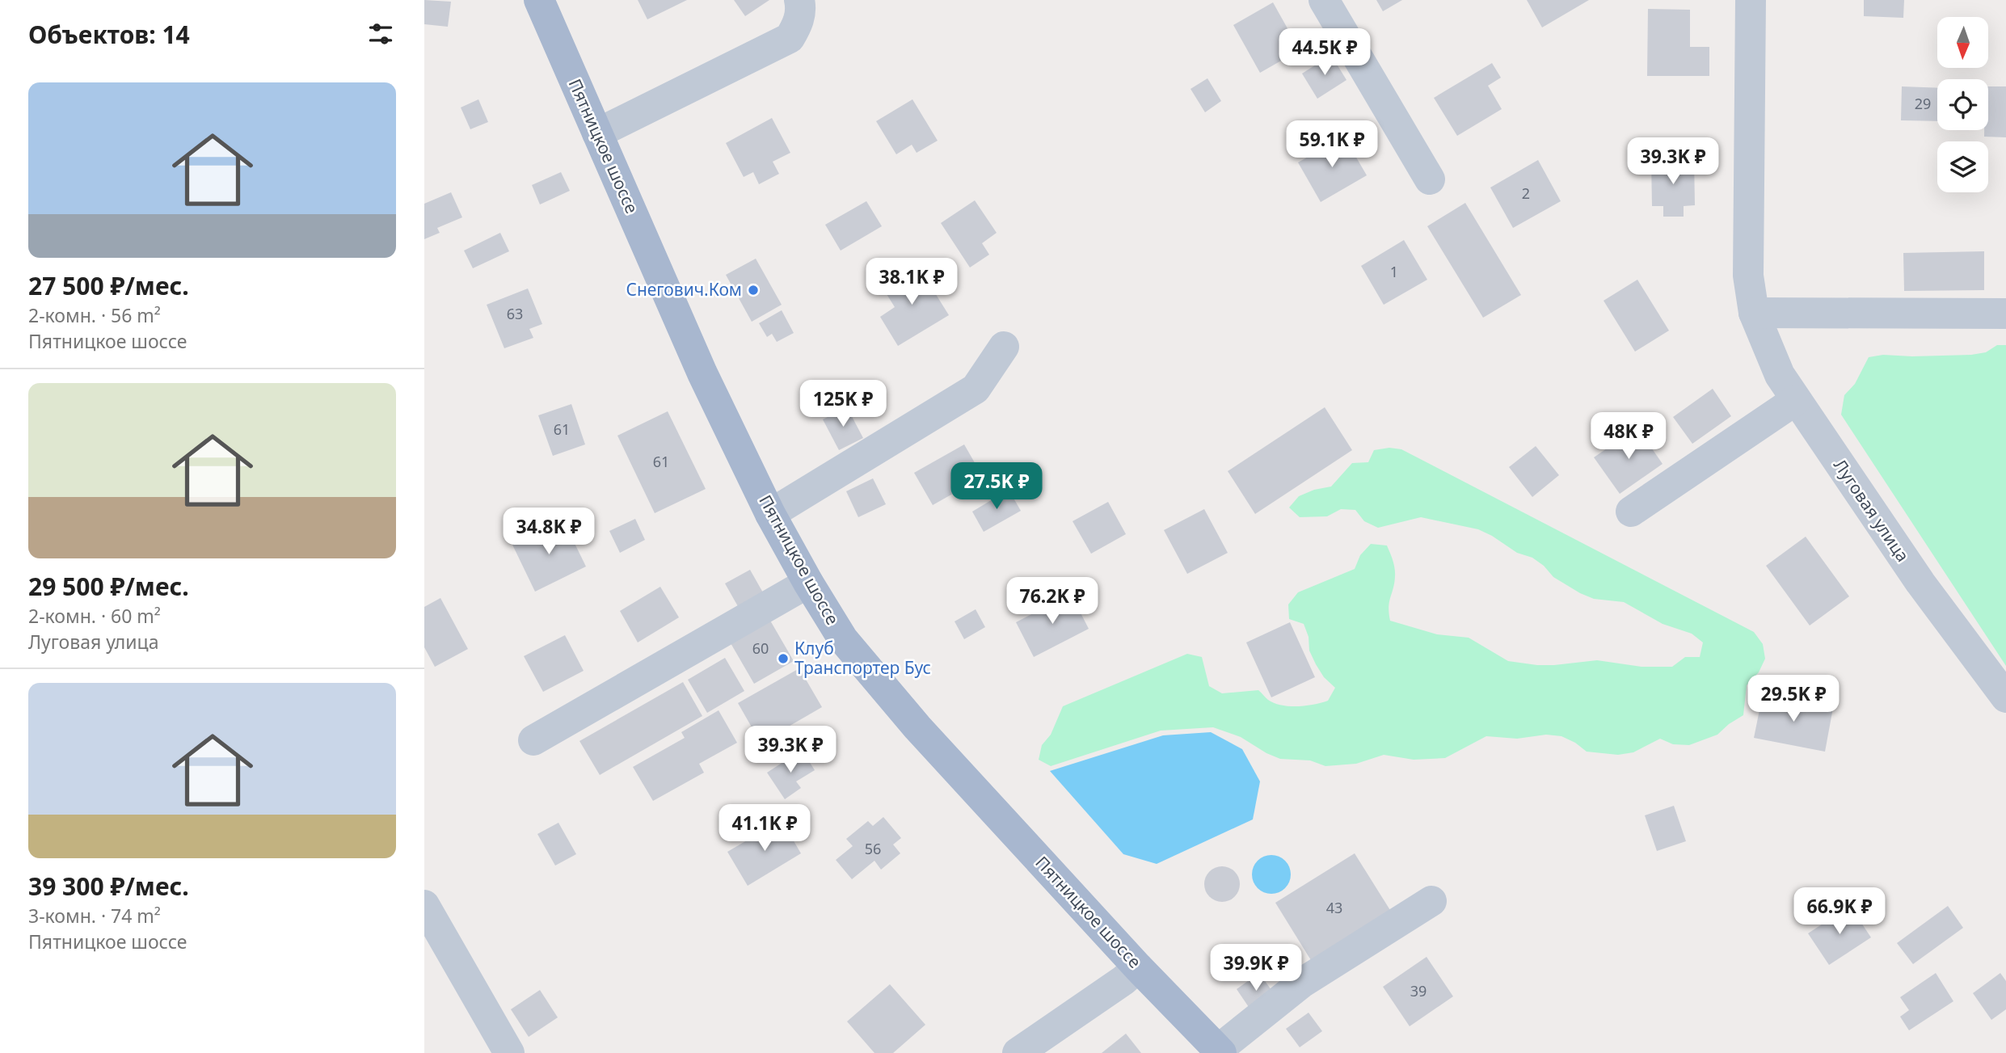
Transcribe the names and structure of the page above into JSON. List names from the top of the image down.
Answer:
{
  "streets": {
    "main road": ["Пятницкое шоссе"],
    "street": ["Луговая улица"]
  },
  "places": ["Снегович.Ком", "Клуб Транспортер Бус"],
  "house_numbers": [
    "29",
    "2",
    "1",
    "63",
    "61",
    "61",
    "60",
    "56",
    "43",
    "39"
  ],
  "north": "bottom",
  "page": {
    "heading": "Объектов: 14",
    "price": [
      "44.5K ₽",
      "59.1K ₽",
      "39.3K ₽",
      "38.1K ₽",
      "125K ₽",
      "48K ₽",
      "27.5K ₽",
      "34.8K ₽",
      "76.2K ₽",
      "29.5K ₽",
      "39.3K ₽",
      "41.1K ₽",
      "66.9K ₽",
      "39.9K ₽"
    ],
    "list": [
      {
        "name": "27 500 ₽/мес.",
        "note": "2-комн. · 56 m² · Пятницкое шоссе"
      },
      {
        "name": "29 500 ₽/мес.",
        "note": "2-комн. · 60 m² · Луговая улица"
      },
      {
        "name": "39 300 ₽/мес.",
        "note": "3-комн. · 74 m² · Пятницкое шоссе"
      }
    ]
  }
}
